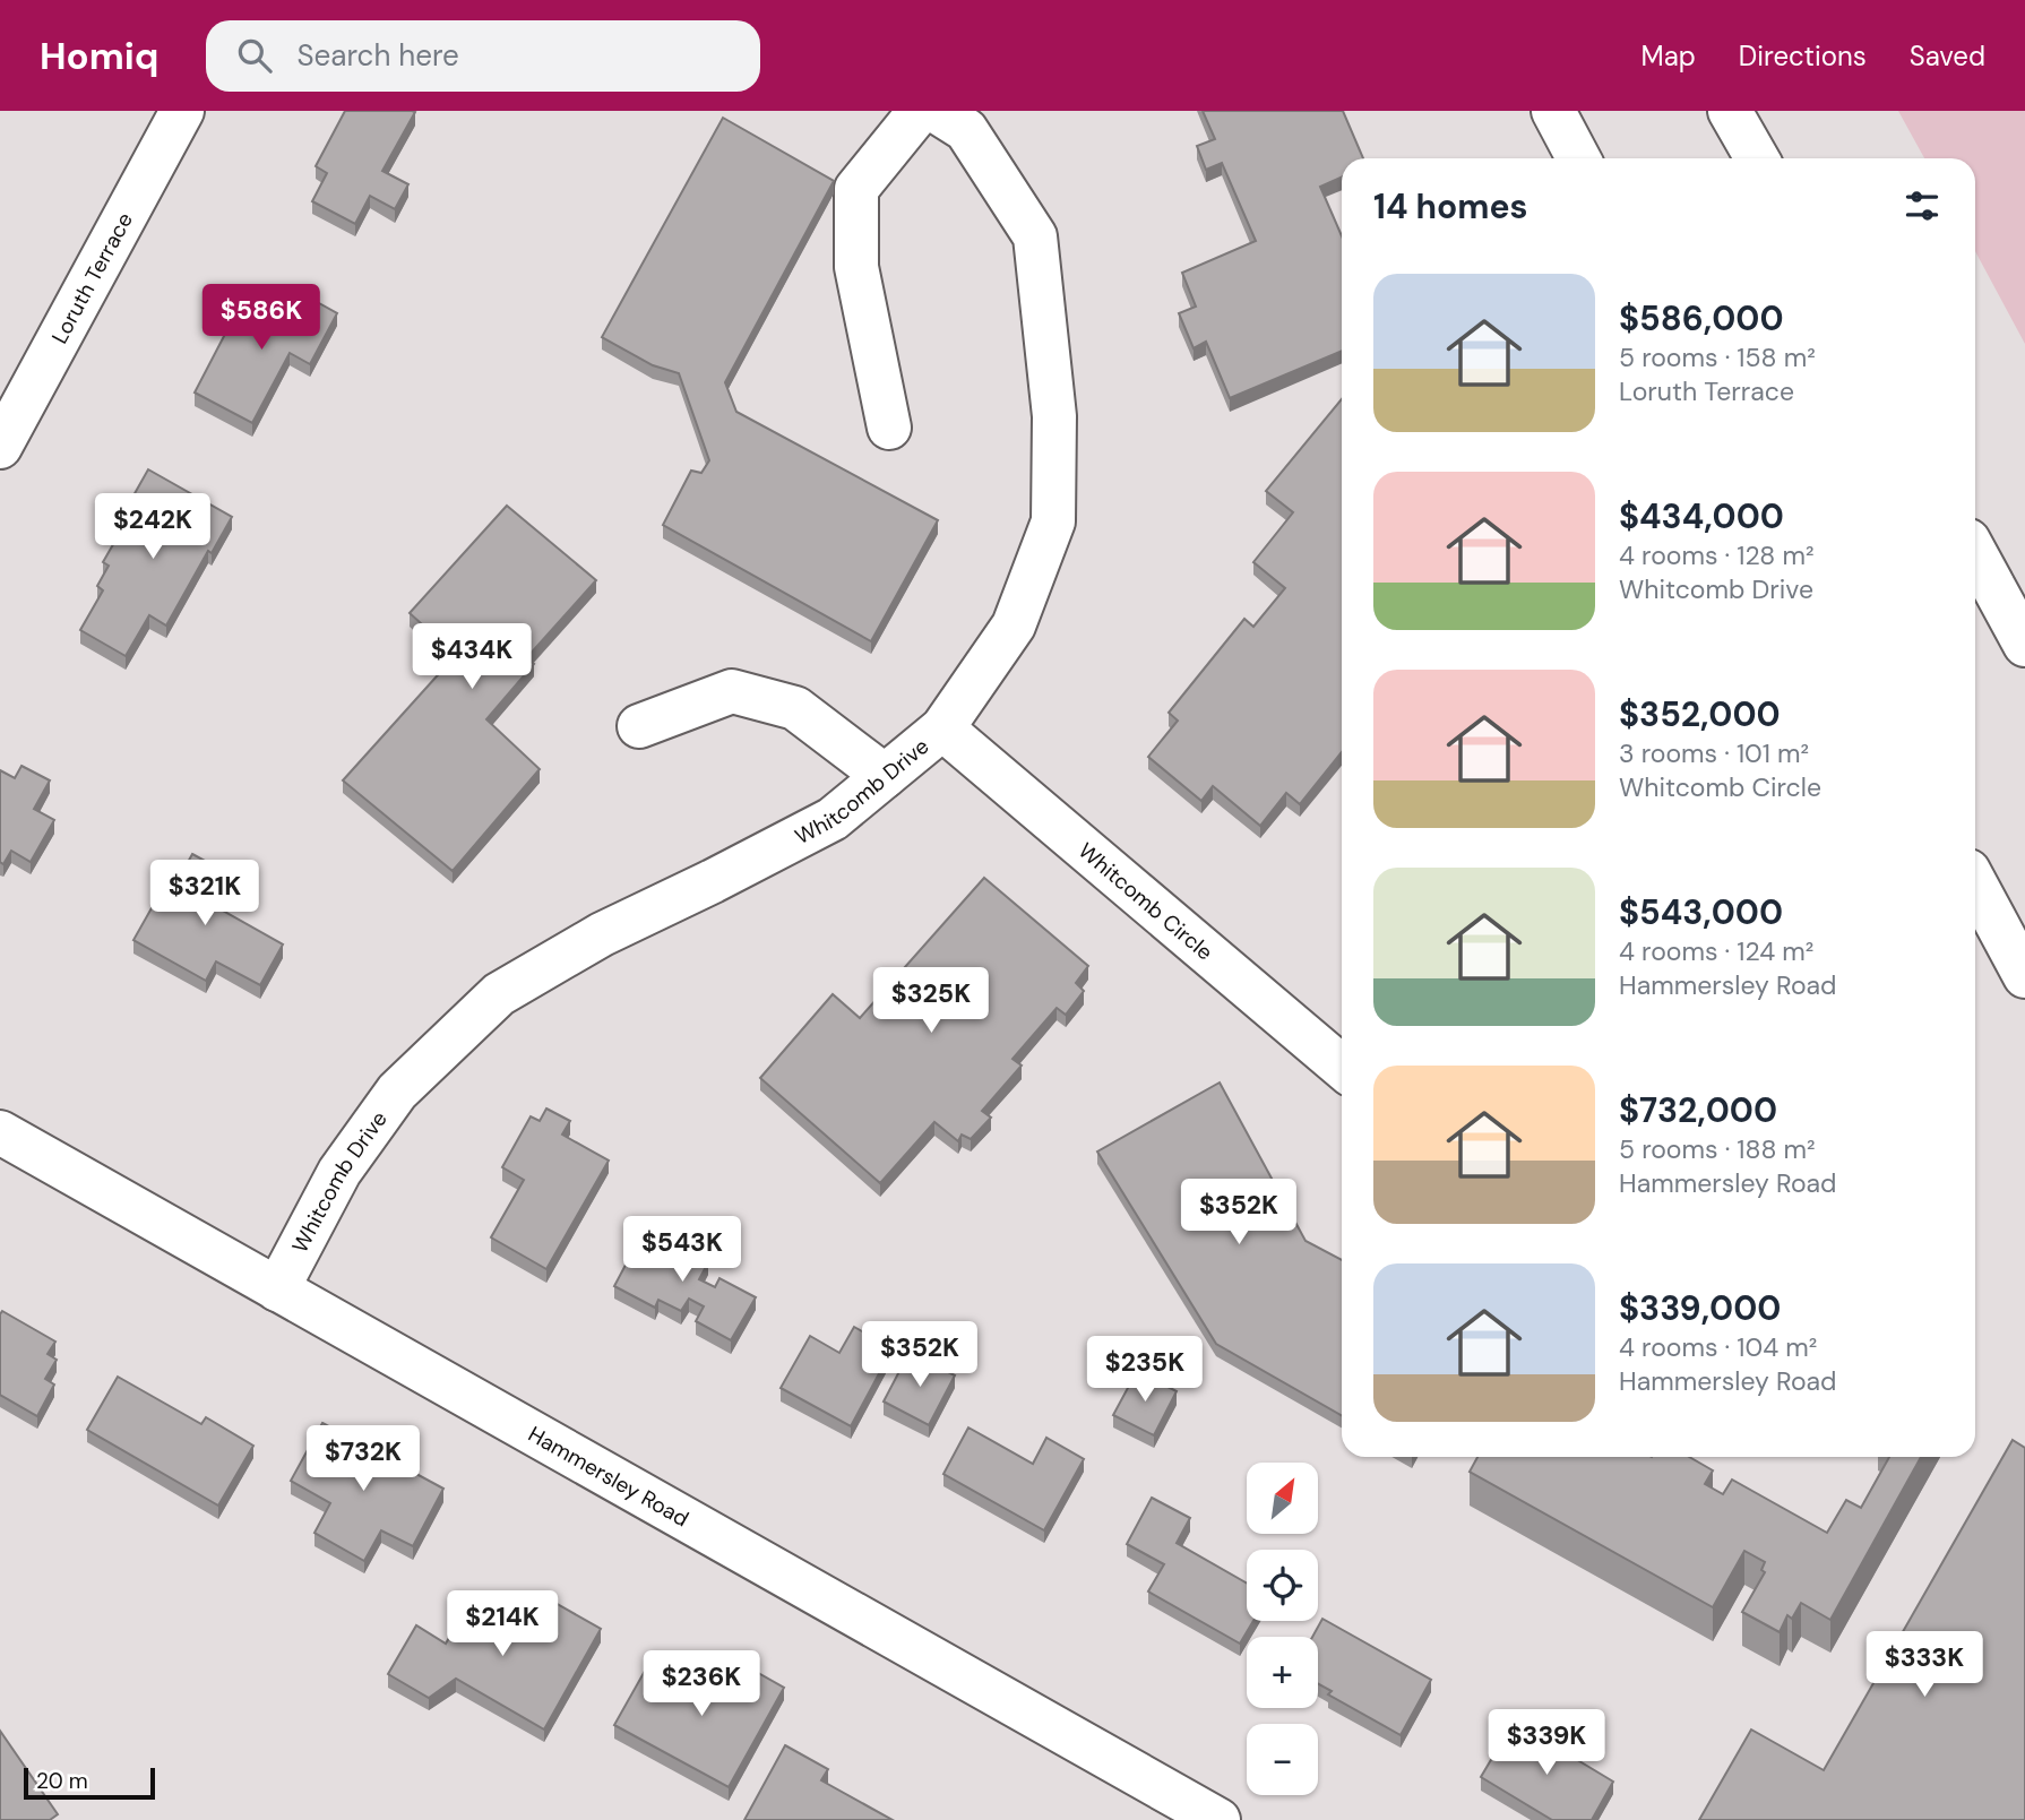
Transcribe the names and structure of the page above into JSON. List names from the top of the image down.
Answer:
{
  "streets": {
    "main road": [
      "Loruth Terrace",
      "Whitcomb Drive",
      "Whitcomb Circle",
      "Hammersley Road"
    ]
  },
  "crossings": [
    ["Whitcomb Drive", "Whitcomb Circle"],
    ["Whitcomb Drive", "Hammersley Road"]
  ],
  "scale_bar": "20 m",
  "north": "top right",
  "page": {
    "header": "Homiq",
    "search": "Search here",
    "nav": ["Map", "Directions", "Saved"],
    "heading": "14 homes",
    "list": [
      {
        "name": "$586,000",
        "note": "5 rooms · 158 m² · Loruth Terrace"
      },
      {
        "name": "$434,000",
        "note": "4 rooms · 128 m² · Whitcomb Drive"
      },
      {
        "name": "$352,000",
        "note": "3 rooms · 101 m² · Whitcomb Circle"
      },
      {
        "name": "$543,000",
        "note": "4 rooms · 124 m² · Hammersley Road"
      },
      {
        "name": "$732,000",
        "note": "5 rooms · 188 m² · Hammersley Road"
      },
      {
        "name": "$339,000",
        "note": "4 rooms · 104 m² · Hammersley Road"
      }
    ],
    "price": [
      "$586K",
      "$242K",
      "$434K",
      "$321K",
      "$325K",
      "$352K",
      "$543K",
      "$352K",
      "$235K",
      "$732K",
      "$214K",
      "$333K",
      "$236K",
      "$339K"
    ],
    "map_buttons": ["+", "−"],
    "scale": "20 m"
  }
}
